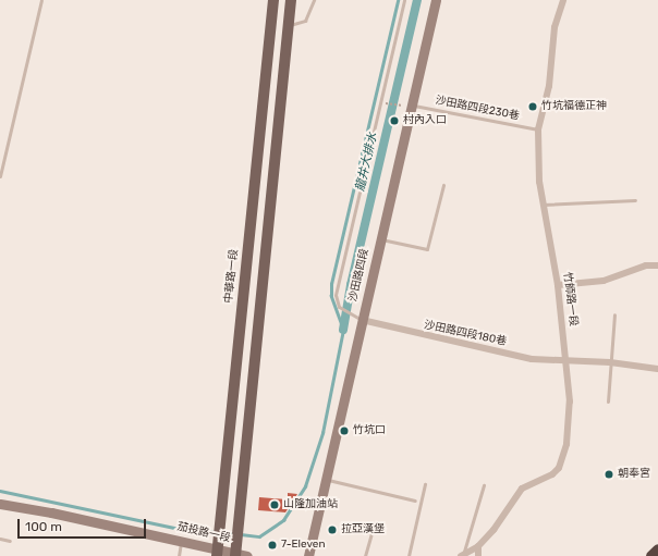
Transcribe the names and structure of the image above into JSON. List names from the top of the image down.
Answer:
{
  "streets": {
    "main road": ["中華路一段"],
    "street": [
      "沙田路四段",
      "竹師路一段",
      "沙田路四段180巷",
      "茄投路一段"
    ],
    "lane": ["沙田路四段230巷"]
  },
  "crossings": [
    ["沙田路四段230巷", "沙田路四段"],
    ["沙田路四段230巷", "竹師路一段"],
    ["沙田路四段", "沙田路四段180巷"],
    ["中華路一段", "茄投路一段"],
    ["竹師路一段", "沙田路四段180巷"]
  ],
  "water": ["龍井大排水"],
  "places": [
    "竹坑福德正神",
    "村內入口",
    "竹坑口",
    "朝奉宮",
    "山隆加油站",
    "拉亞漢堡",
    "7-Eleven"
  ],
  "scale_bar": "100 m"
}
